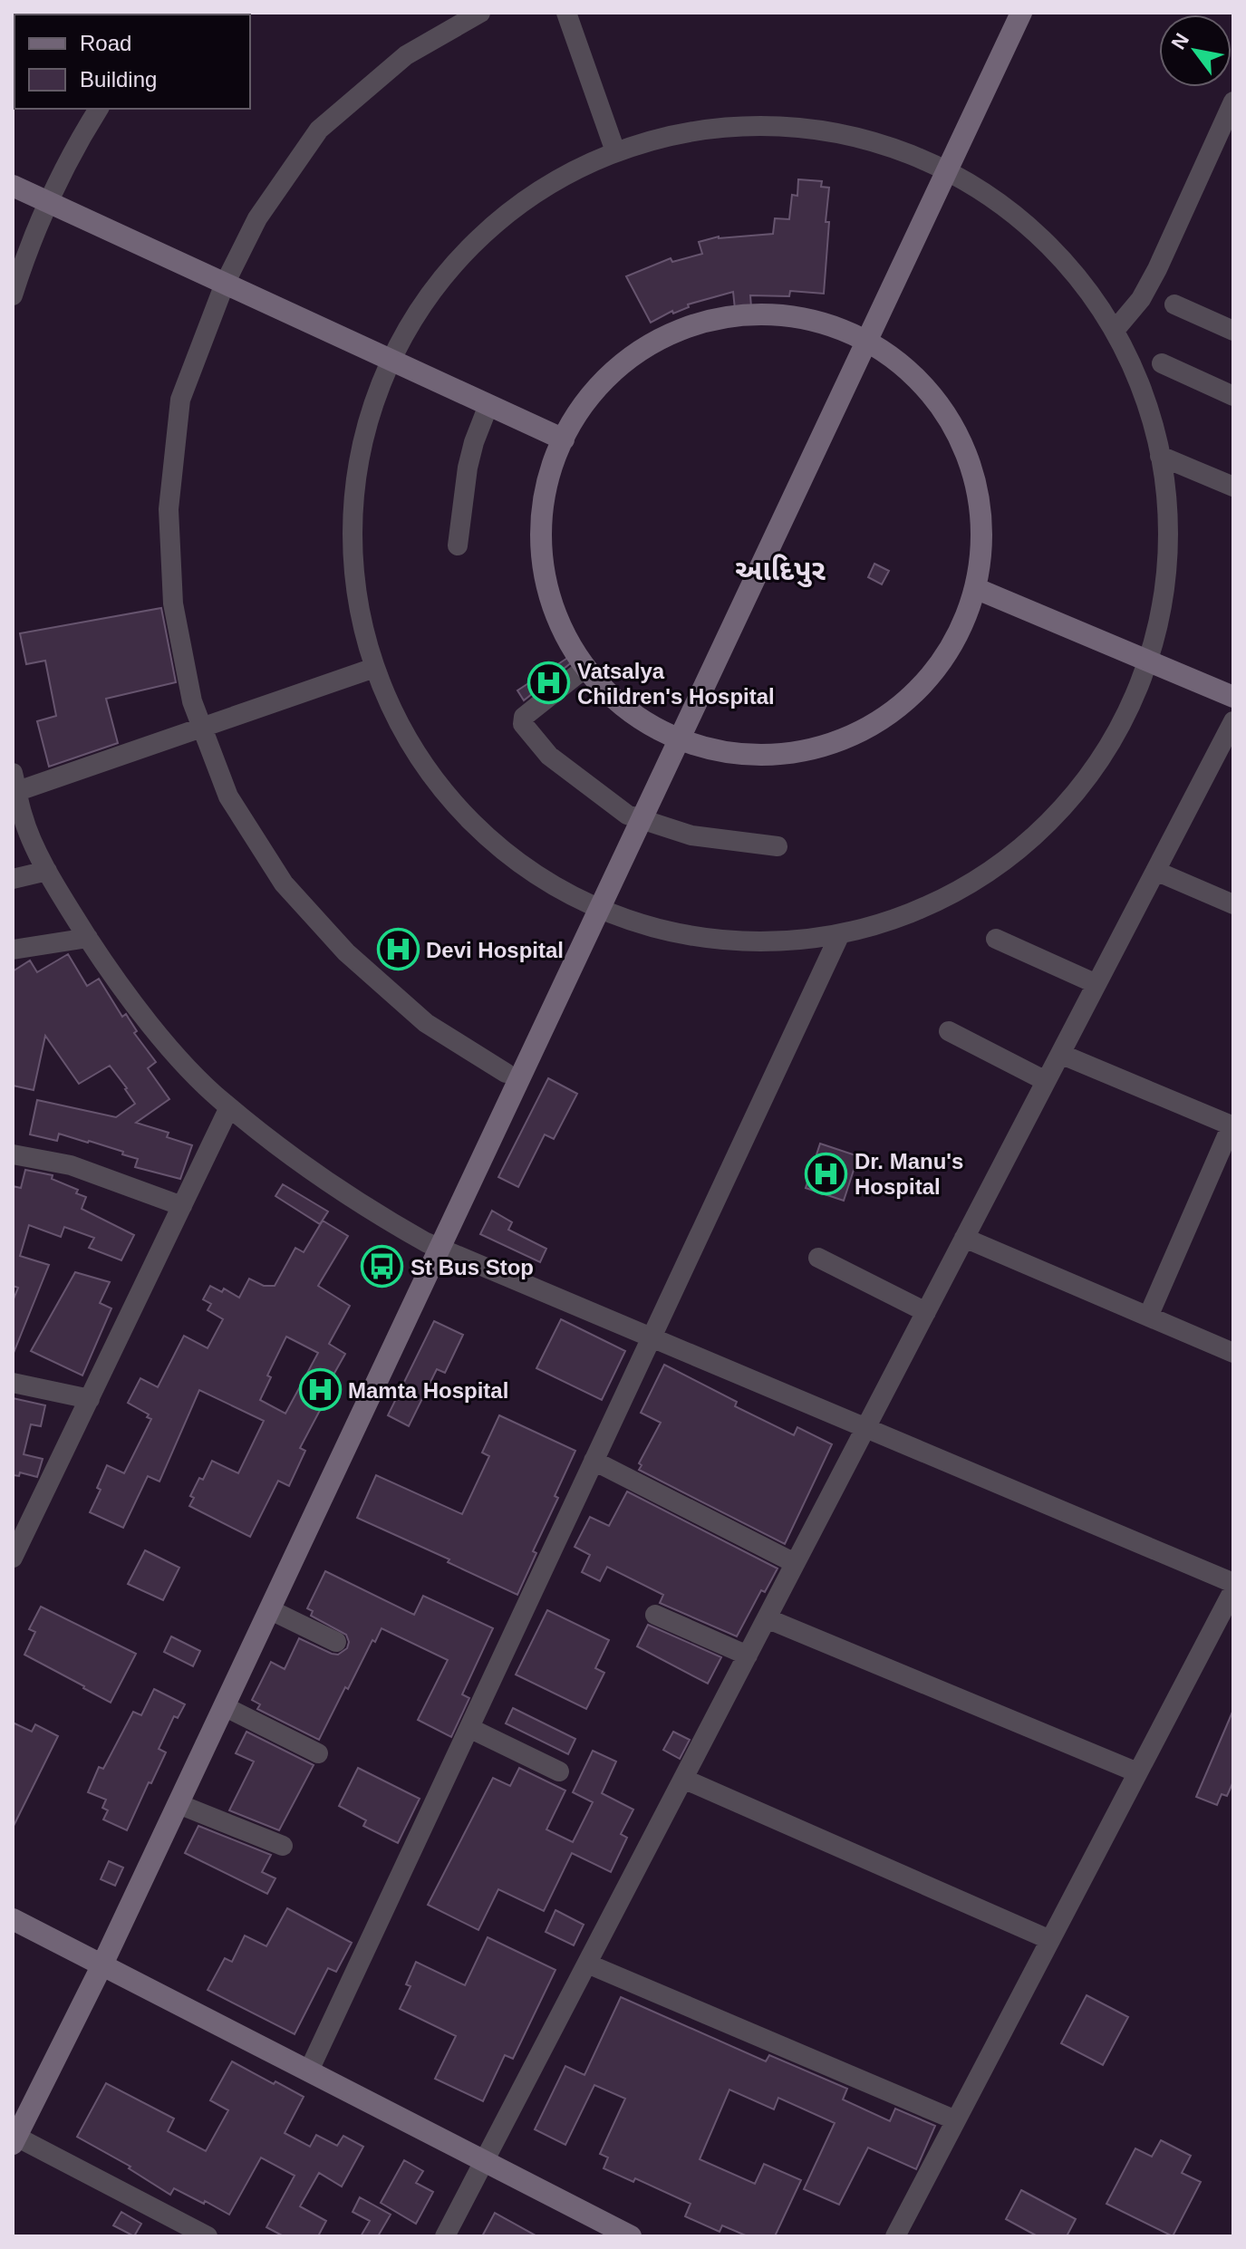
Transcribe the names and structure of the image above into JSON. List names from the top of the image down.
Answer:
{
  "districts": ["આદિપુર"],
  "places": {
    "hospital": [
      "Vatsalya Children's Hospital",
      "Devi Hospital",
      "Dr. Manu's Hospital",
      "Mamta Hospital"
    ],
    "bus stop": ["St Bus Stop"]
  },
  "legend": ["Road", "Building"],
  "north": "top left"
}
